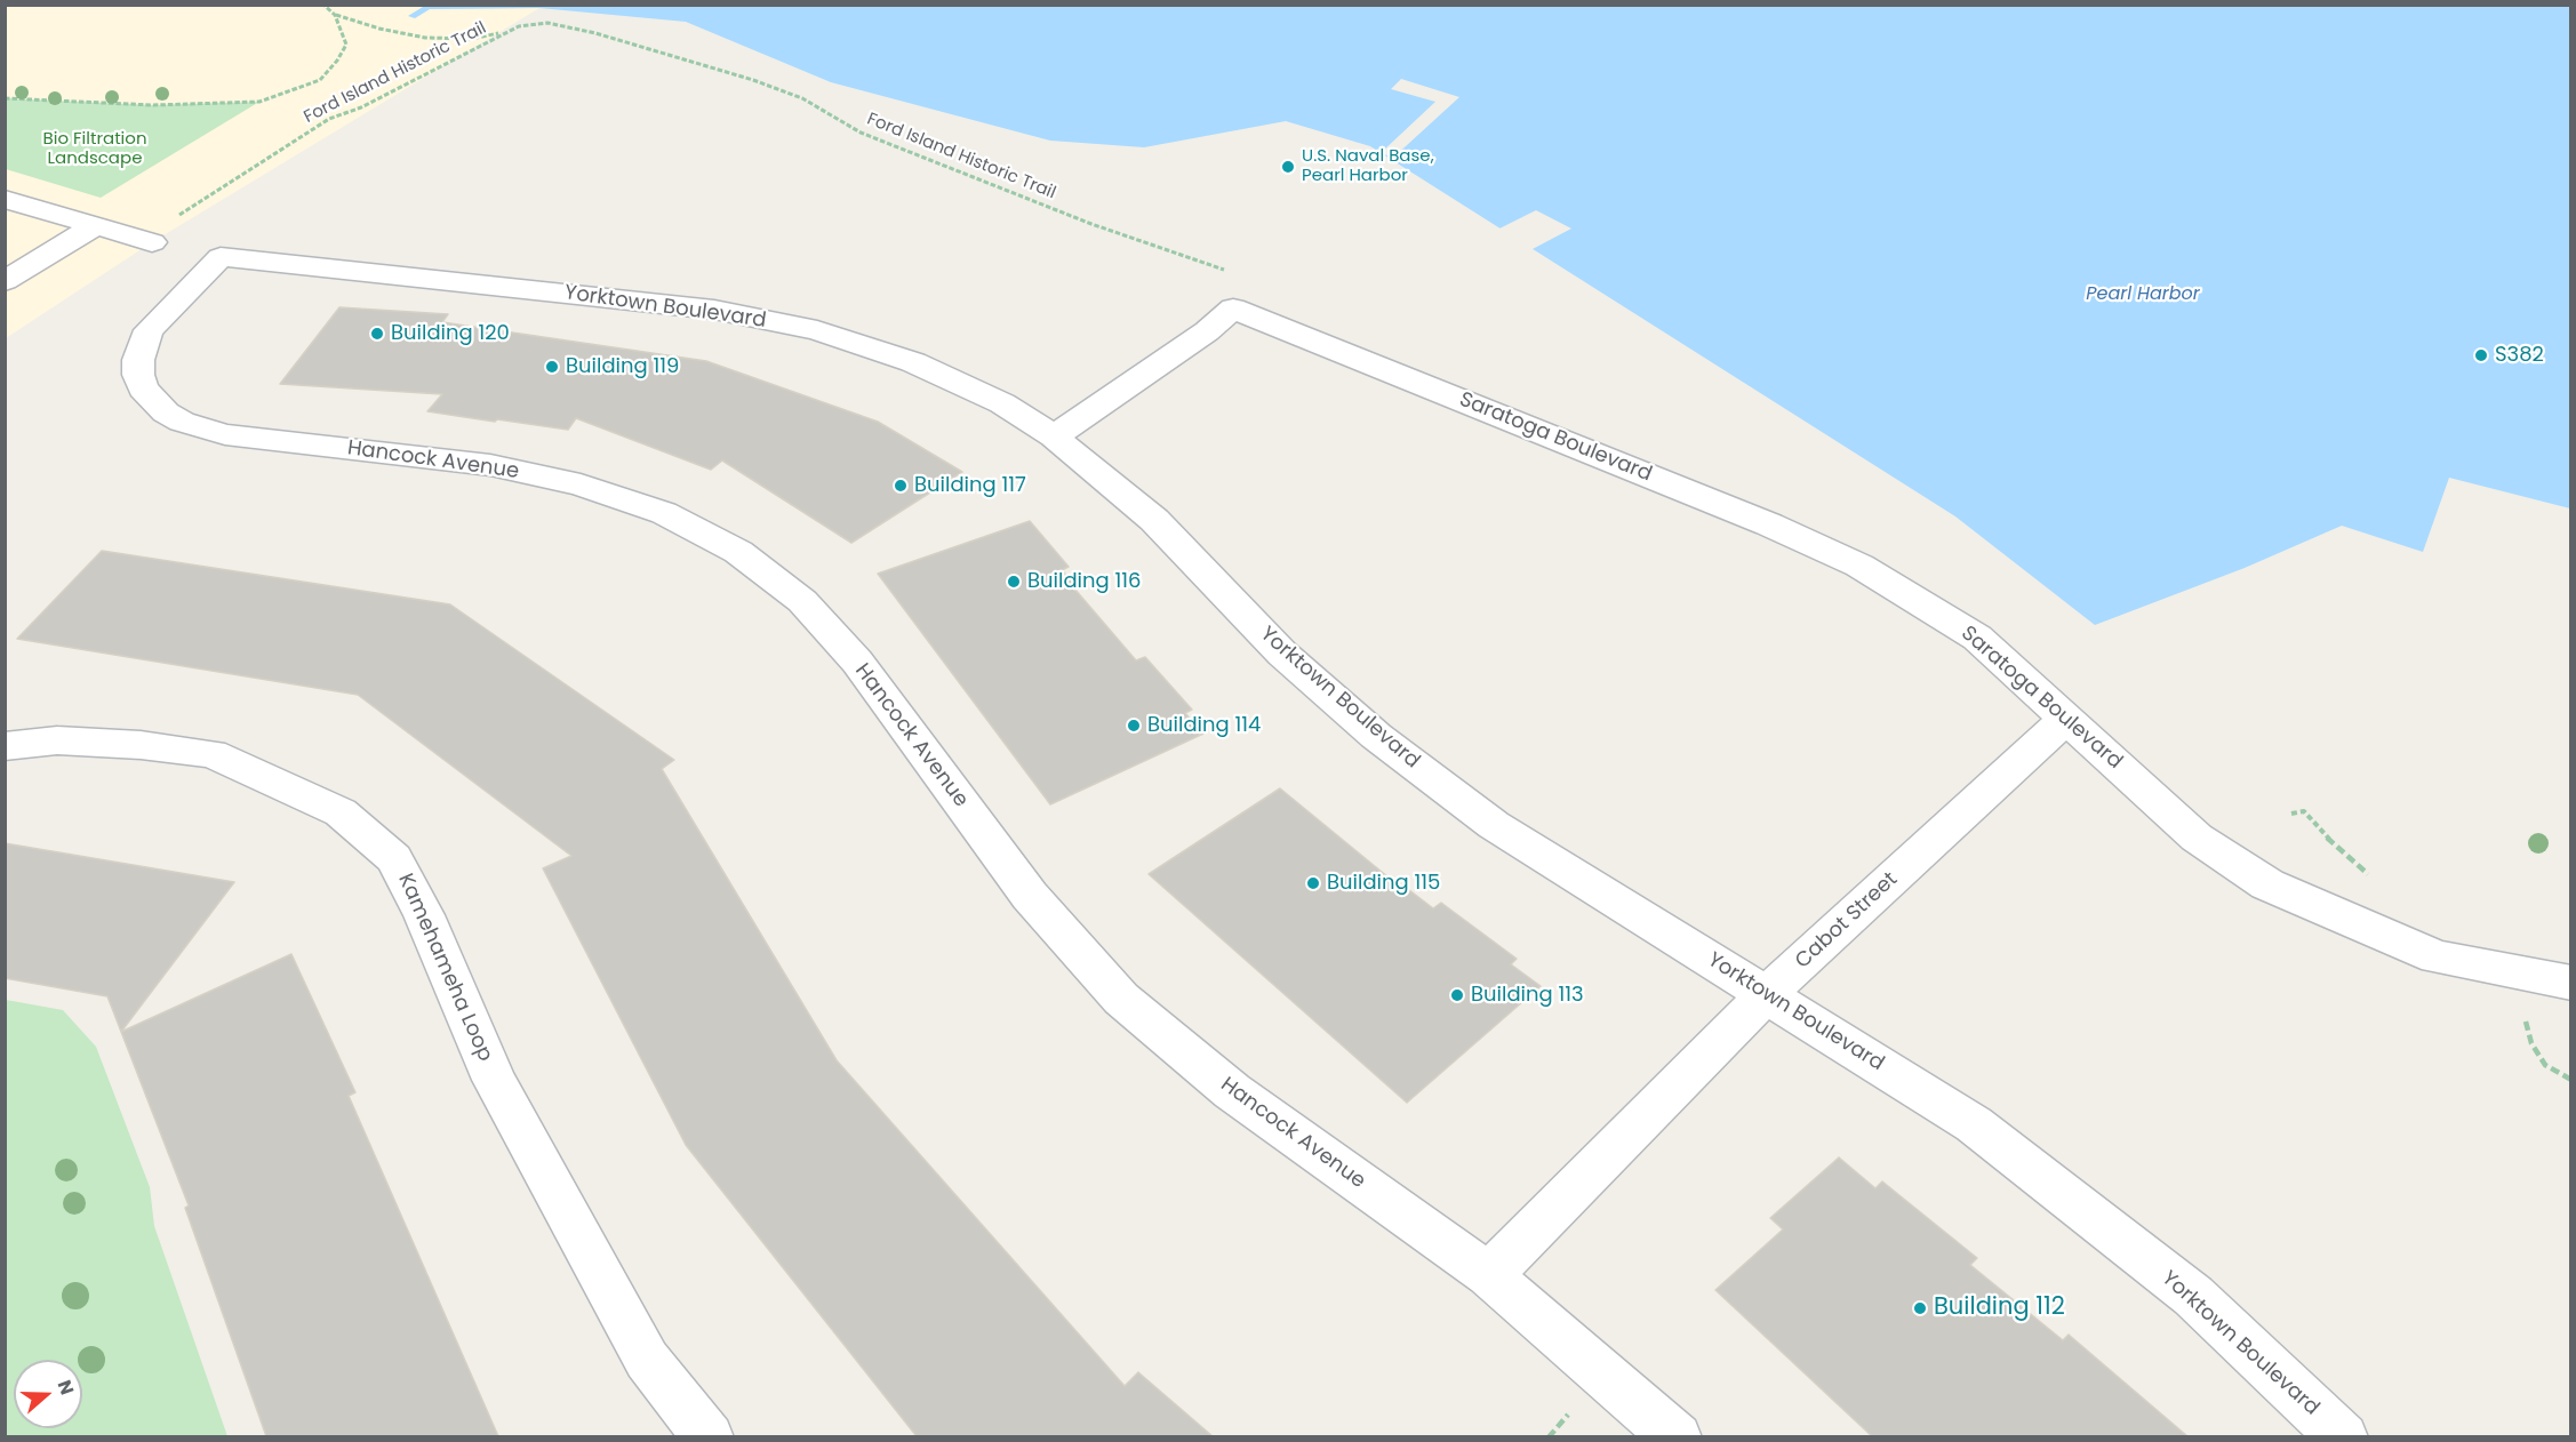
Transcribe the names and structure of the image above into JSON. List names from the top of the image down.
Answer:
{
  "streets": {
    "street": [
      "Yorktown Boulevard",
      "Saratoga Boulevard",
      "Hancock Avenue",
      "Cabot Street",
      "Kamehameha Loop"
    ],
    "path": ["Ford Island Historic Trail"]
  },
  "crossings": [
    ["Yorktown Boulevard", "Saratoga Boulevard"],
    ["Yorktown Boulevard", "Hancock Avenue"],
    ["Yorktown Boulevard", "Cabot Street"],
    ["Saratoga Boulevard", "Cabot Street"],
    ["Hancock Avenue", "Cabot Street"]
  ],
  "water": ["Pearl Harbor"],
  "parks": ["Bio Filtration Landscape"],
  "places": [
    "U.S. Naval Base, Pearl Harbor",
    "Building 120",
    "S382",
    "Building 119",
    "Building 117",
    "Building 116",
    "Building 114",
    "Building 115",
    "Building 113",
    "Building 112"
  ],
  "north": "right"
}
